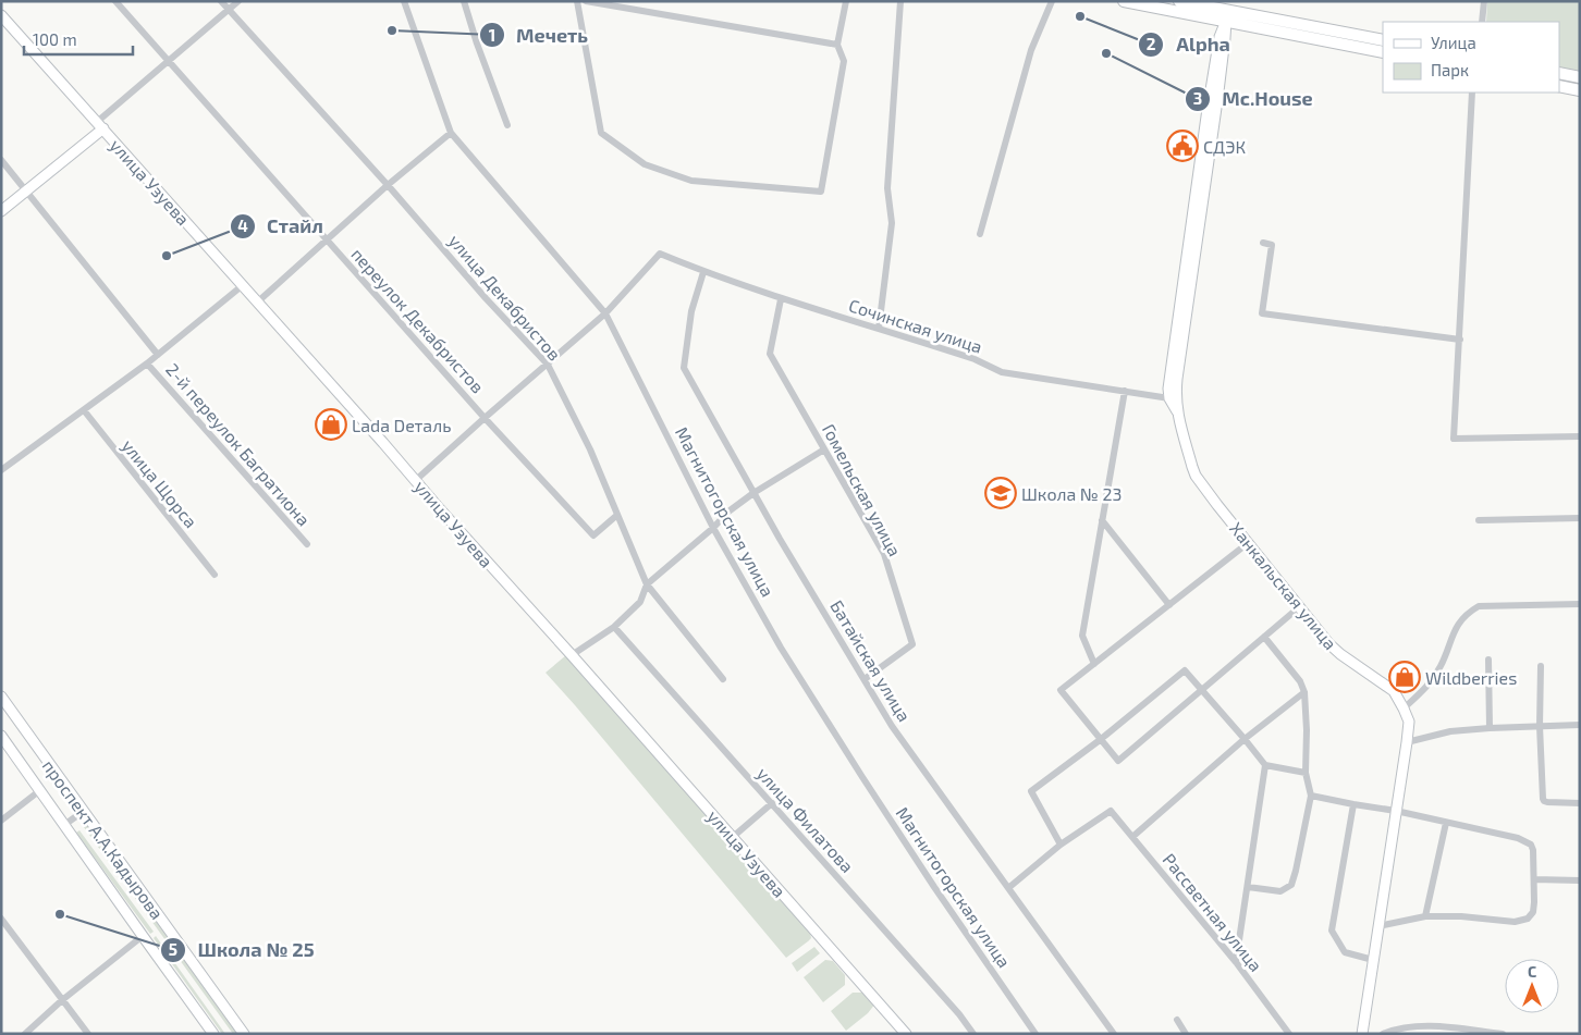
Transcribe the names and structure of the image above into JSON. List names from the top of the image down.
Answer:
{
  "streets": {
    "street": [
      "улица Узуева",
      "улица Декабристов",
      "переулок Декабристов",
      "Сочинская улица",
      "2-й переулок Багратиона",
      "улица Щорса",
      "Гомельская улица",
      "Магнитогорская улица",
      "Ханкальская улица",
      "Батайская улица",
      "улица Филатова",
      "проспект А.А.Кадырова",
      "Рассветная улица"
    ]
  },
  "crossings": [
    ["улица Декабристов", "переулок Декабристов"],
    ["Сочинская улица", "Гомельская улица"],
    ["Сочинская улица", "Магнитогорская улица"],
    ["Сочинская улица", "Ханкальская улица"],
    ["Сочинская улица", "Батайская улица"],
    ["Гомельская улица", "Батайская улица"]
  ],
  "places": {
    "other": [
      "Alpha",
      "Мечеть",
      "Mc.House",
      "Стайл",
      "Школа № 25"
    ],
    "public building": ["СДЭК"],
    "shop": ["Lada Dеталь", "Wildberries"],
    "school or university": ["Школа № 23"]
  },
  "legend": ["Улица", "Парк"],
  "scale_bar": "100 m",
  "north": "top"
}
